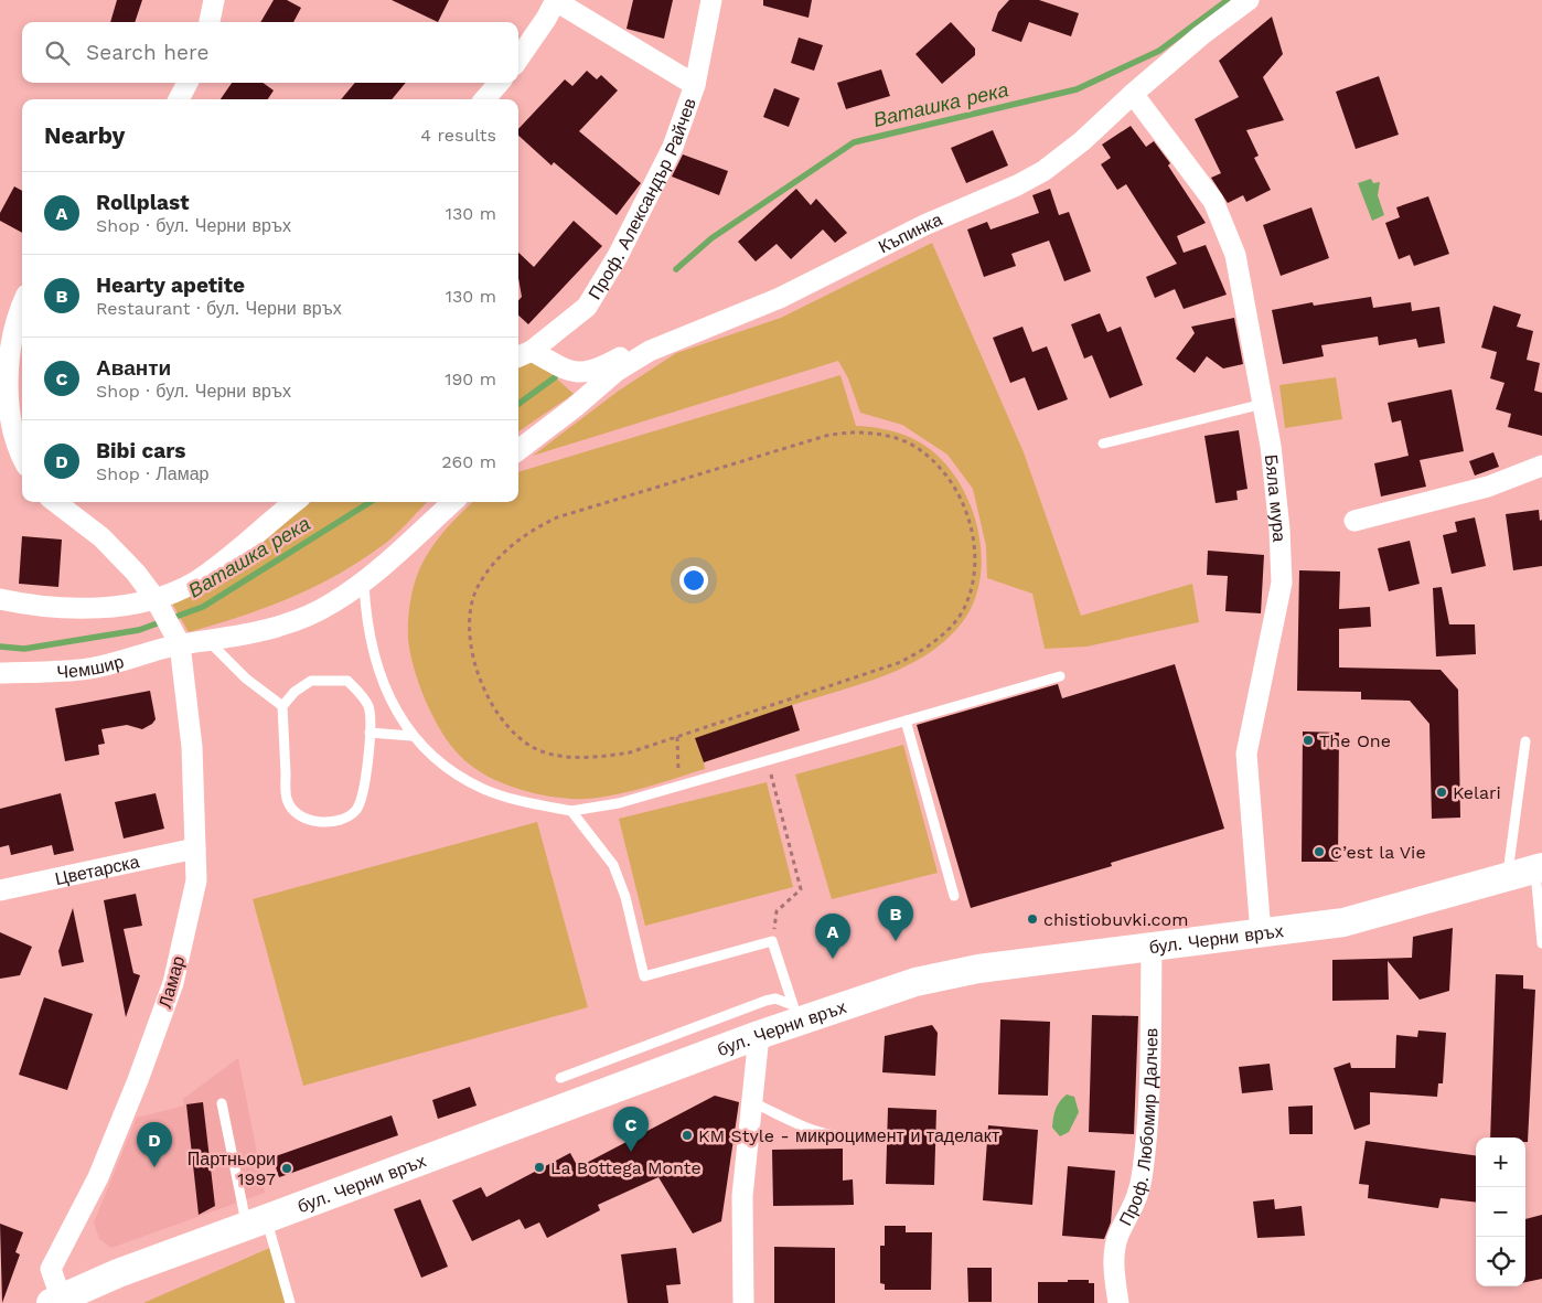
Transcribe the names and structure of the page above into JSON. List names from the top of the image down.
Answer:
{
  "streets": {
    "main road": ["бул. Черни връх"],
    "street": [
      "Проф. Александър Райчев",
      "Къпинка",
      "Бяла мура",
      "Чемшир",
      "Цветарска",
      "Ламар",
      "Проф. Любомир Далчев"
    ]
  },
  "crossings": [
    ["Проф. Александър Райчев", "Къпинка"],
    ["Къпинка", "Бяла мура"],
    ["Бяла мура", "бул. Черни връх"],
    ["Чемшир", "Ламар"],
    ["Цветарска", "Ламар"],
    ["бул. Черни връх", "Ламар"],
    ["бул. Черни връх", "Проф. Любомир Далчев"]
  ],
  "water": ["Ваташка река"],
  "places": [
    "The One",
    "Kelari",
    "C’est la Vie",
    "chistiobuvki.com",
    "KM Style - микроцимент и таделакт",
    "La Bottega Monte",
    "Партньори 1997"
  ],
  "page": {
    "search": "Search here",
    "heading": ["Nearby", "4 results"],
    "list": [
      {
        "mark": "A",
        "name": "Rollplast",
        "note": "Shop · бул. Черни връх",
        "value": "130 m"
      },
      {
        "mark": "B",
        "name": "Hearty apetite",
        "note": "Restaurant · бул. Черни връх",
        "value": "130 m"
      },
      {
        "mark": "C",
        "name": "Аванти",
        "note": "Shop · бул. Черни връх",
        "value": "190 m"
      },
      {
        "mark": "D",
        "name": "Bibi cars",
        "note": "Shop · Ламар",
        "value": "260 m"
      }
    ],
    "pins": [
      "B",
      "A",
      "C",
      "D"
    ],
    "map_buttons": ["+", "−"]
  }
}
